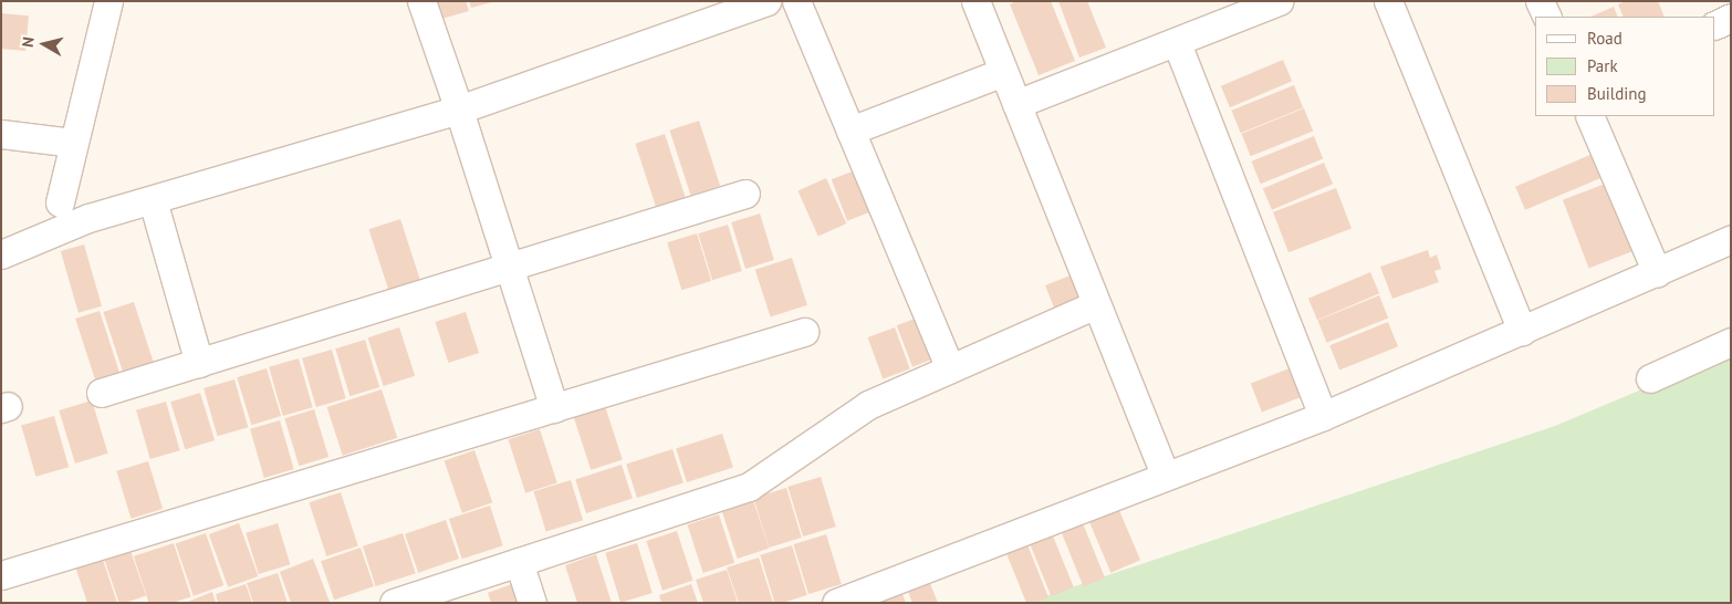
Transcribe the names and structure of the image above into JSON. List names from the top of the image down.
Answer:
{
  "legend": ["Road", "Park", "Building"],
  "north": "left"
}
